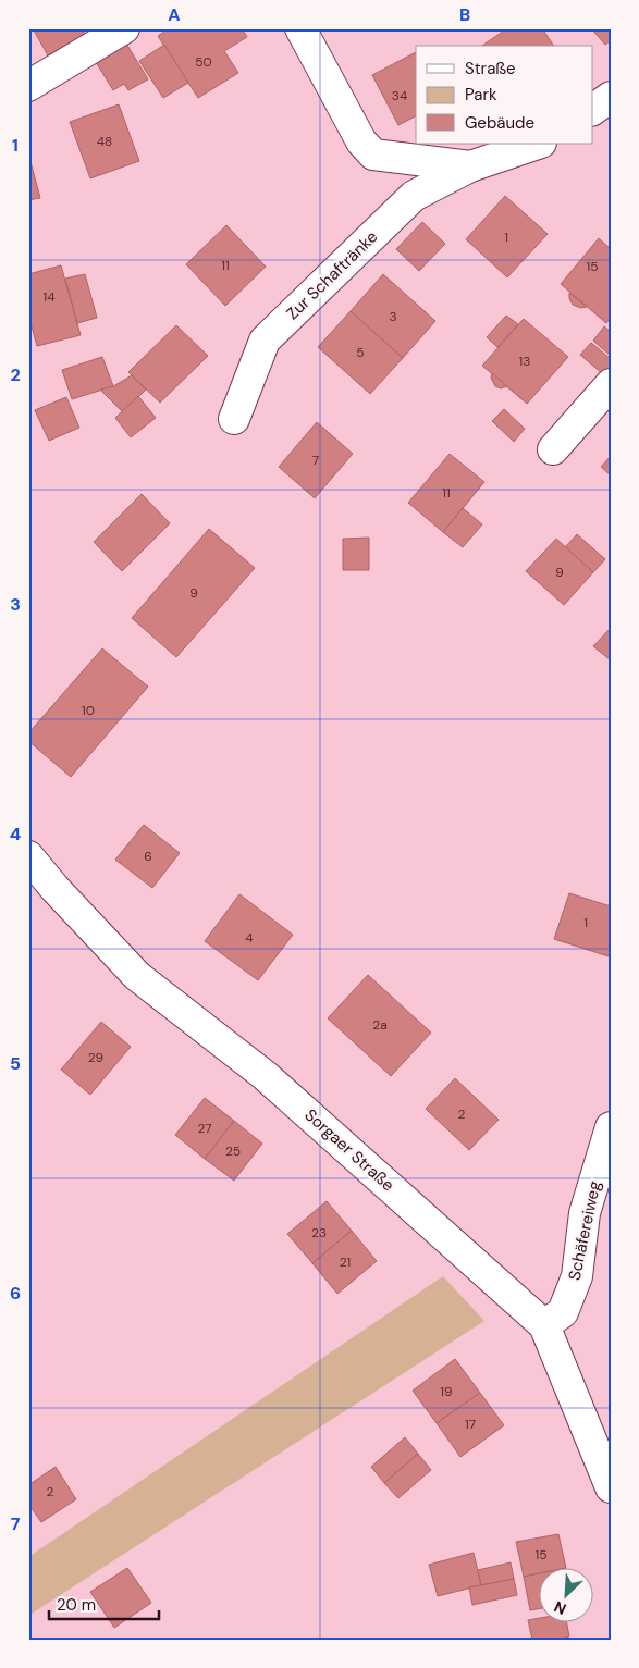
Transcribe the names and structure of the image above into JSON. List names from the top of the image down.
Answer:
{
  "streets": {
    "street": ["Zur Schaftränke", "Sorgaer Straße", "Schäfereiweg"]
  },
  "crossings": [
    ["Sorgaer Straße", "Schäfereiweg"]
  ],
  "house_numbers": [
    "50",
    "34",
    "48",
    "1",
    "11",
    "15",
    "14",
    "3",
    "5",
    "13",
    "7",
    "11",
    "9",
    "9",
    "10",
    "6",
    "1",
    "4",
    "2a",
    "29",
    "2",
    "27",
    "25",
    "23",
    "21",
    "19",
    "17",
    "2",
    "15"
  ],
  "legend": ["Straße", "Park", "Gebäude"],
  "scale_bar": "20 m",
  "north": "bottom left",
  "grid": {
    "columns": ["A", "B"],
    "rows": [
      "1",
      "2",
      "3",
      "4",
      "5",
      "6",
      "7"
    ]
  }
}
